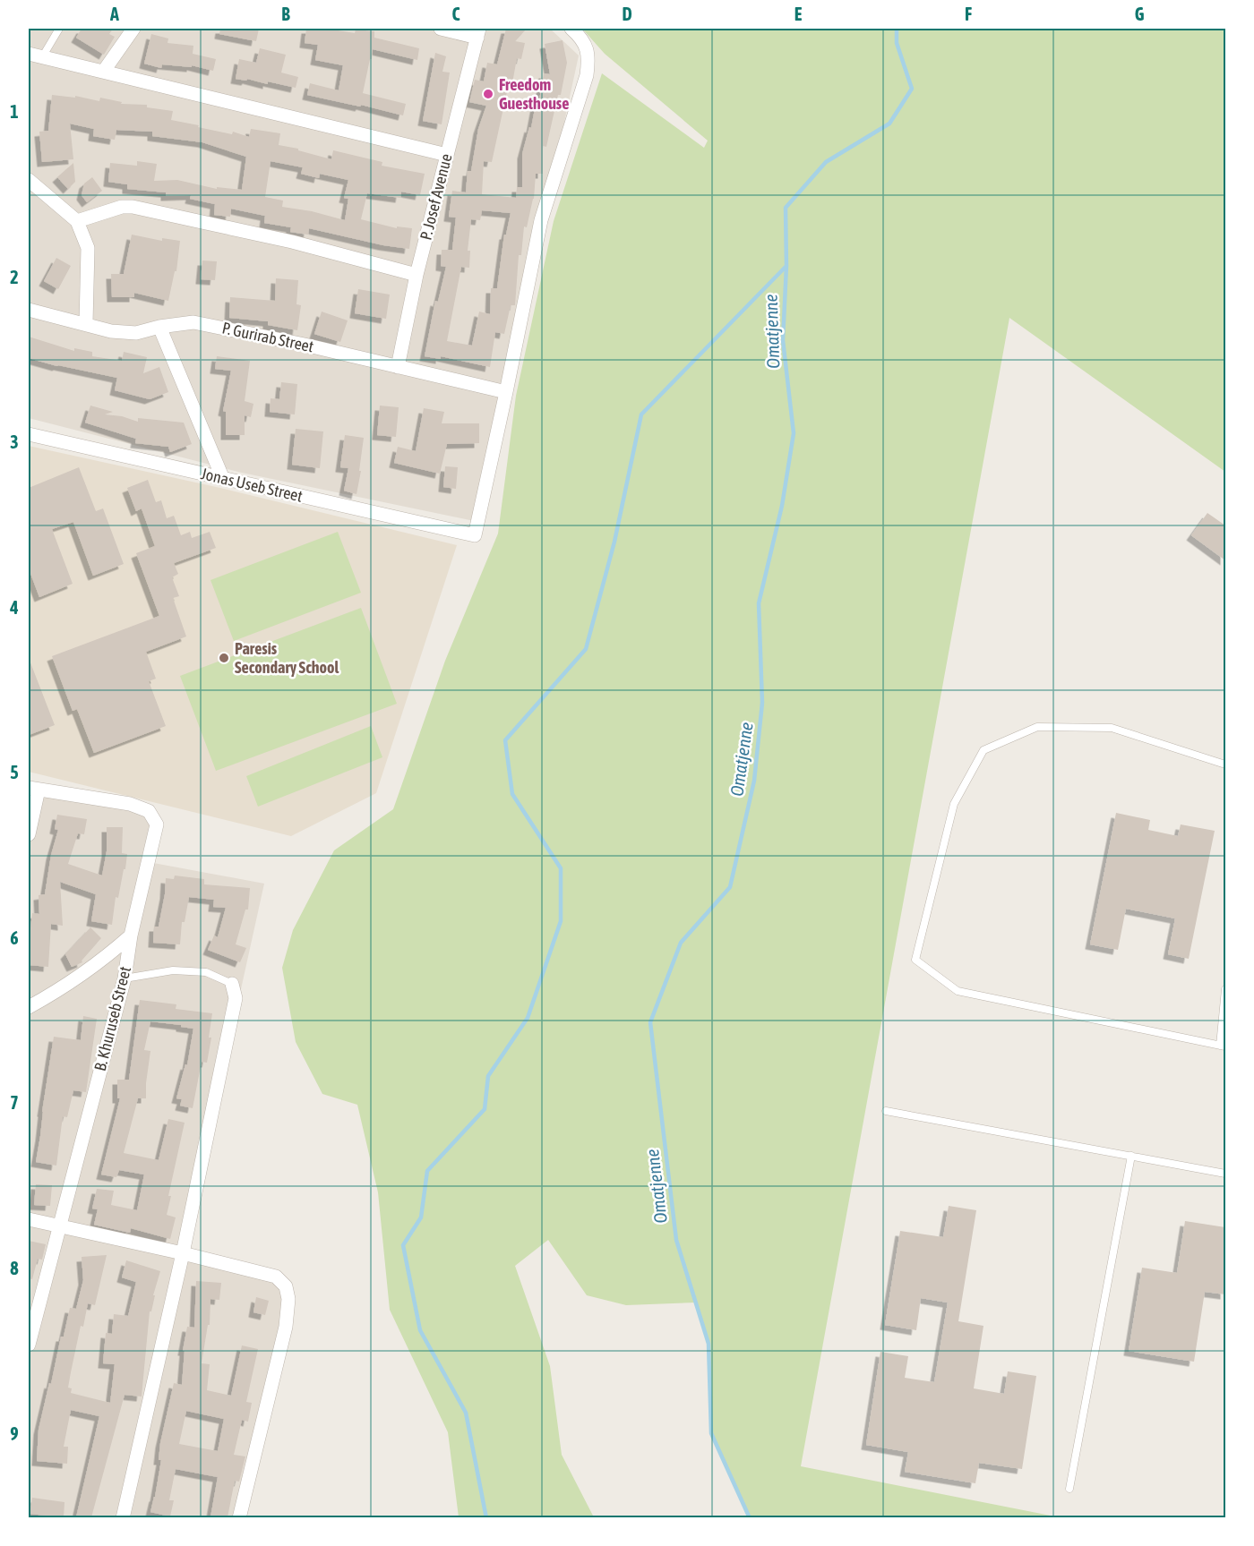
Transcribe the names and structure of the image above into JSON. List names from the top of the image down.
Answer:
{
  "streets": {
    "street": [
      "P. Josef Avenue",
      "P. Gurirab Street",
      "Jonas Useb Street",
      "B. Khuruseb Street"
    ]
  },
  "crossings": [
    ["P. Josef Avenue", "P. Gurirab Street"],
    ["P. Gurirab Street", "Jonas Useb Street"]
  ],
  "water": ["Omatjenne"],
  "places": ["Freedom Guesthouse", "Paresis Secondary School"],
  "grid": {
    "columns": [
      "A",
      "B",
      "C",
      "D",
      "E",
      "F",
      "G"
    ],
    "rows": [
      "1",
      "2",
      "3",
      "4",
      "5",
      "6",
      "7",
      "8",
      "9"
    ]
  }
}
